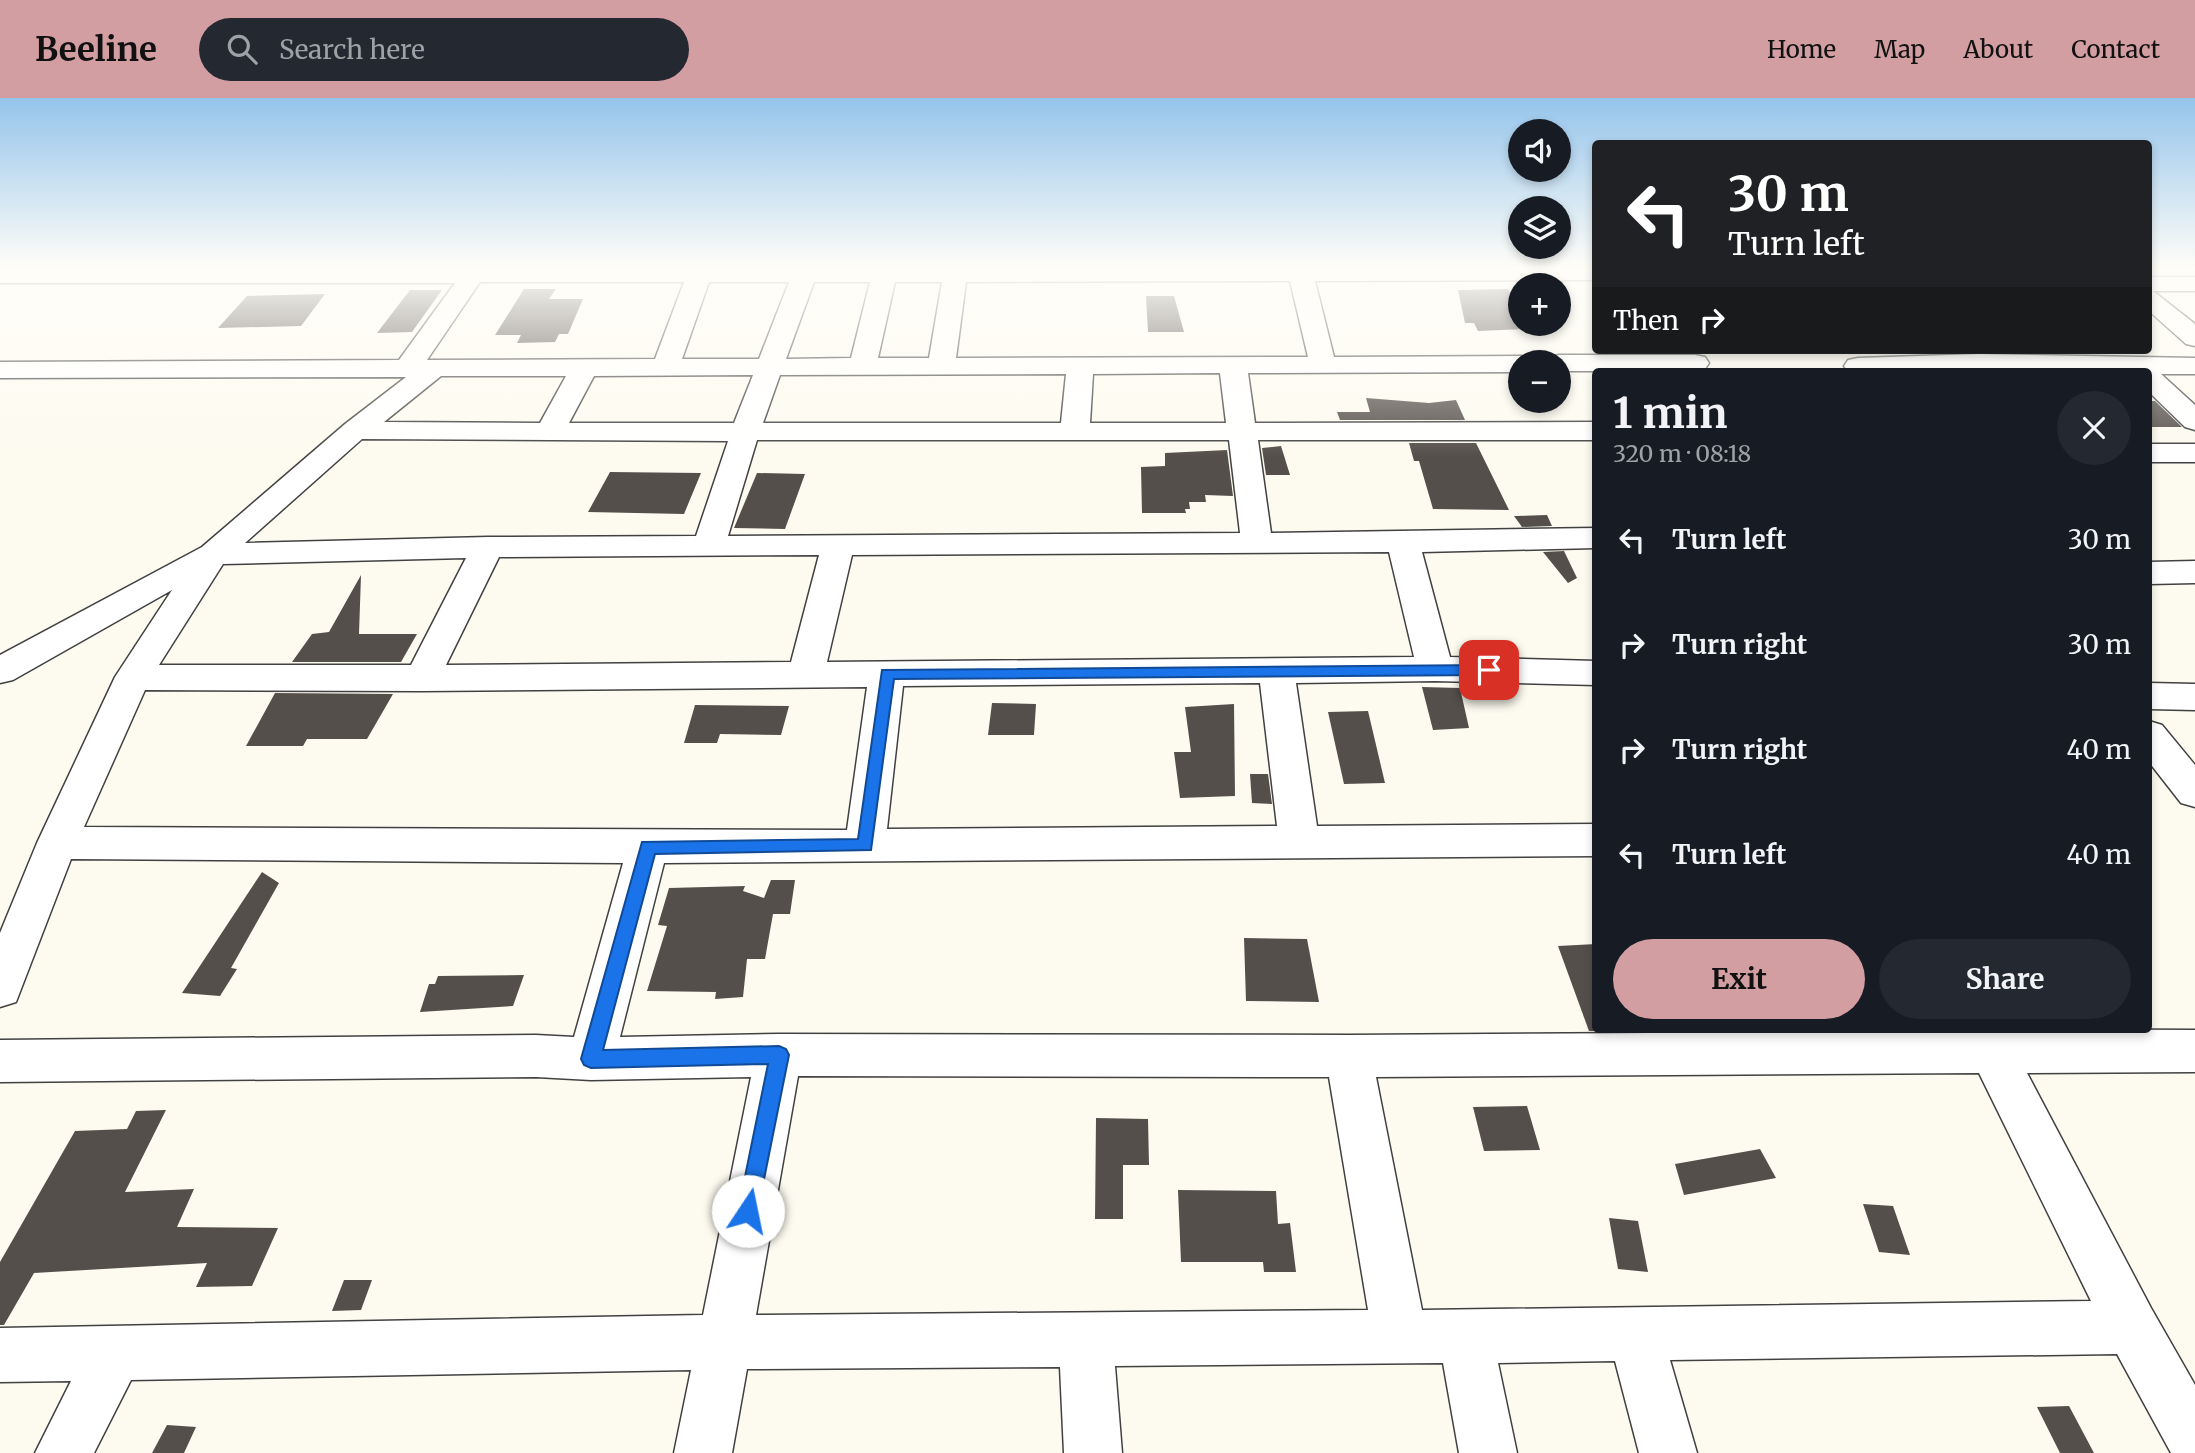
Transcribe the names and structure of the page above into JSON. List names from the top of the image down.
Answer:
{
  "page": {
    "header": "Beeline",
    "search": "Search here",
    "nav": [
      "Home",
      "Map",
      "About",
      "Contact"
    ],
    "map_buttons": ["+", "−"],
    "turn": ["30 m", "Turn left"],
    "then": "Then",
    "heading": ["1 min", "320 m · 08:18"],
    "list": [
      {
        "name": "Turn left",
        "value": "30 m"
      },
      {
        "name": "Turn right",
        "value": "30 m"
      },
      {
        "name": "Turn right",
        "value": "40 m"
      },
      {
        "name": "Turn left",
        "value": "40 m"
      }
    ],
    "buttons": ["Exit", "Share"]
  }
}
